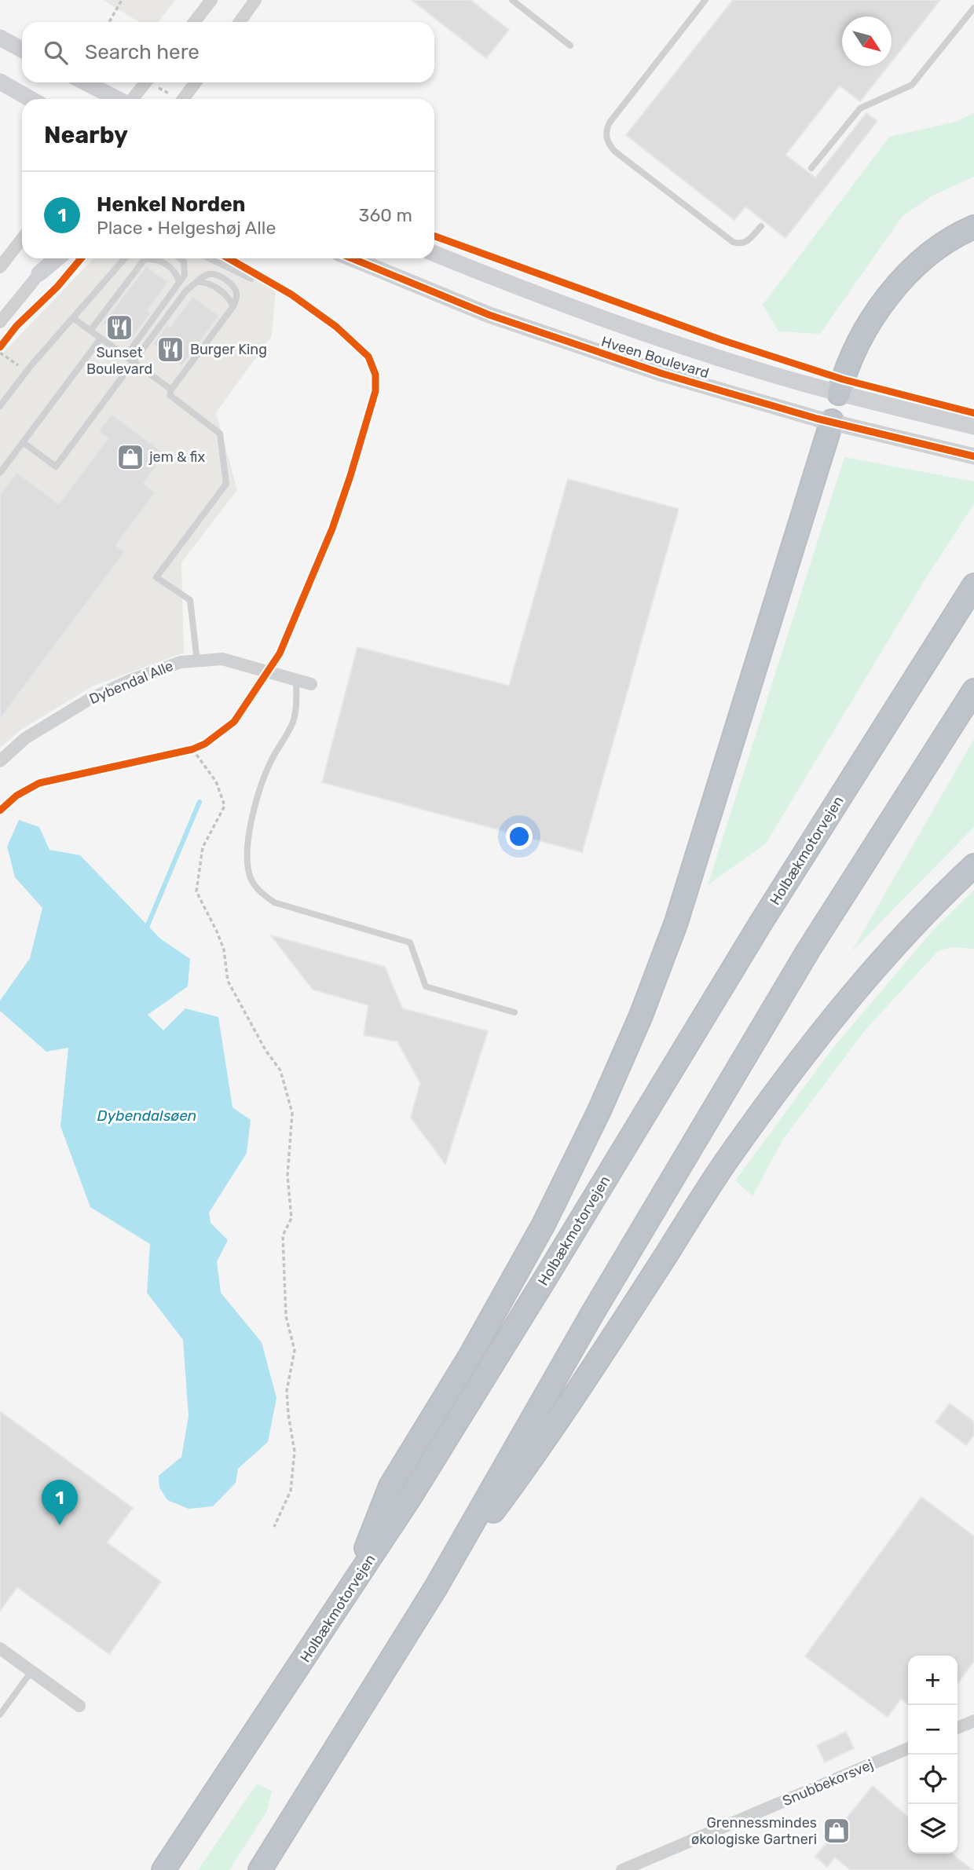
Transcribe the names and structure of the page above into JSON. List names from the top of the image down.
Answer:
{
  "streets": {
    "highway": ["Holbækmotorvejen"],
    "street": ["Hveen Boulevard", "Dybendal Alle", "Snubbekorsvej"]
  },
  "water": ["Dybendalsøen"],
  "places": {
    "restaurant": ["Sunset Boulevard", "Burger King"],
    "shop": ["jem & fix", "Grennessmindes økologiske Gartneri"]
  },
  "north": "bottom right",
  "page": {
    "search": "Search here",
    "heading": "Nearby",
    "list": [
      {
        "mark": "1",
        "name": "Henkel Norden",
        "note": "Place · Helgeshøj Alle",
        "value": "360 m"
      }
    ],
    "pins": "1",
    "map_buttons": ["+", "−"]
  }
}
